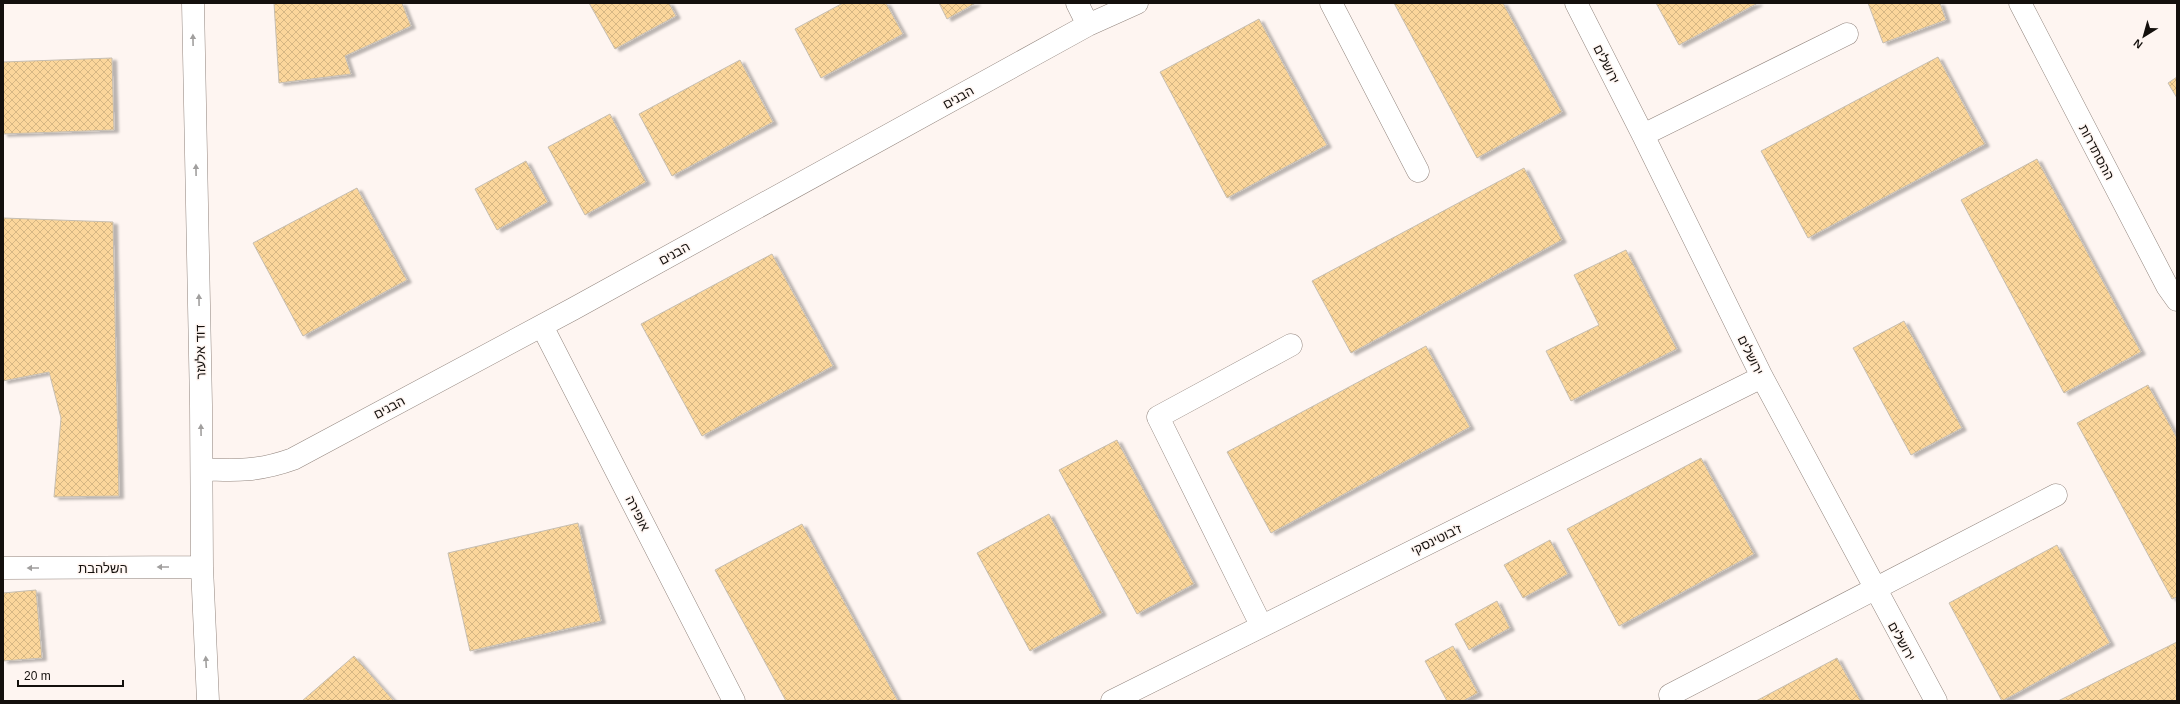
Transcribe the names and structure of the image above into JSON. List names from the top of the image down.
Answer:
{
  "streets": {
    "street": [
      "ירושלים",
      "הבנים",
      "ההסתדרות",
      "דוד אלעזר",
      "אופירה",
      "ז'בוטינסקי",
      "השלהבת"
    ]
  },
  "crossings": [
    ["ירושלים", "ז'בוטינסקי"],
    ["הבנים", "דוד אלעזר"],
    ["הבנים", "אופירה"],
    ["דוד אלעזר", "השלהבת"]
  ],
  "one_way": ["דוד אלעזר", "השלהבת"],
  "scale_bar": "20 m",
  "north": "bottom left"
}
